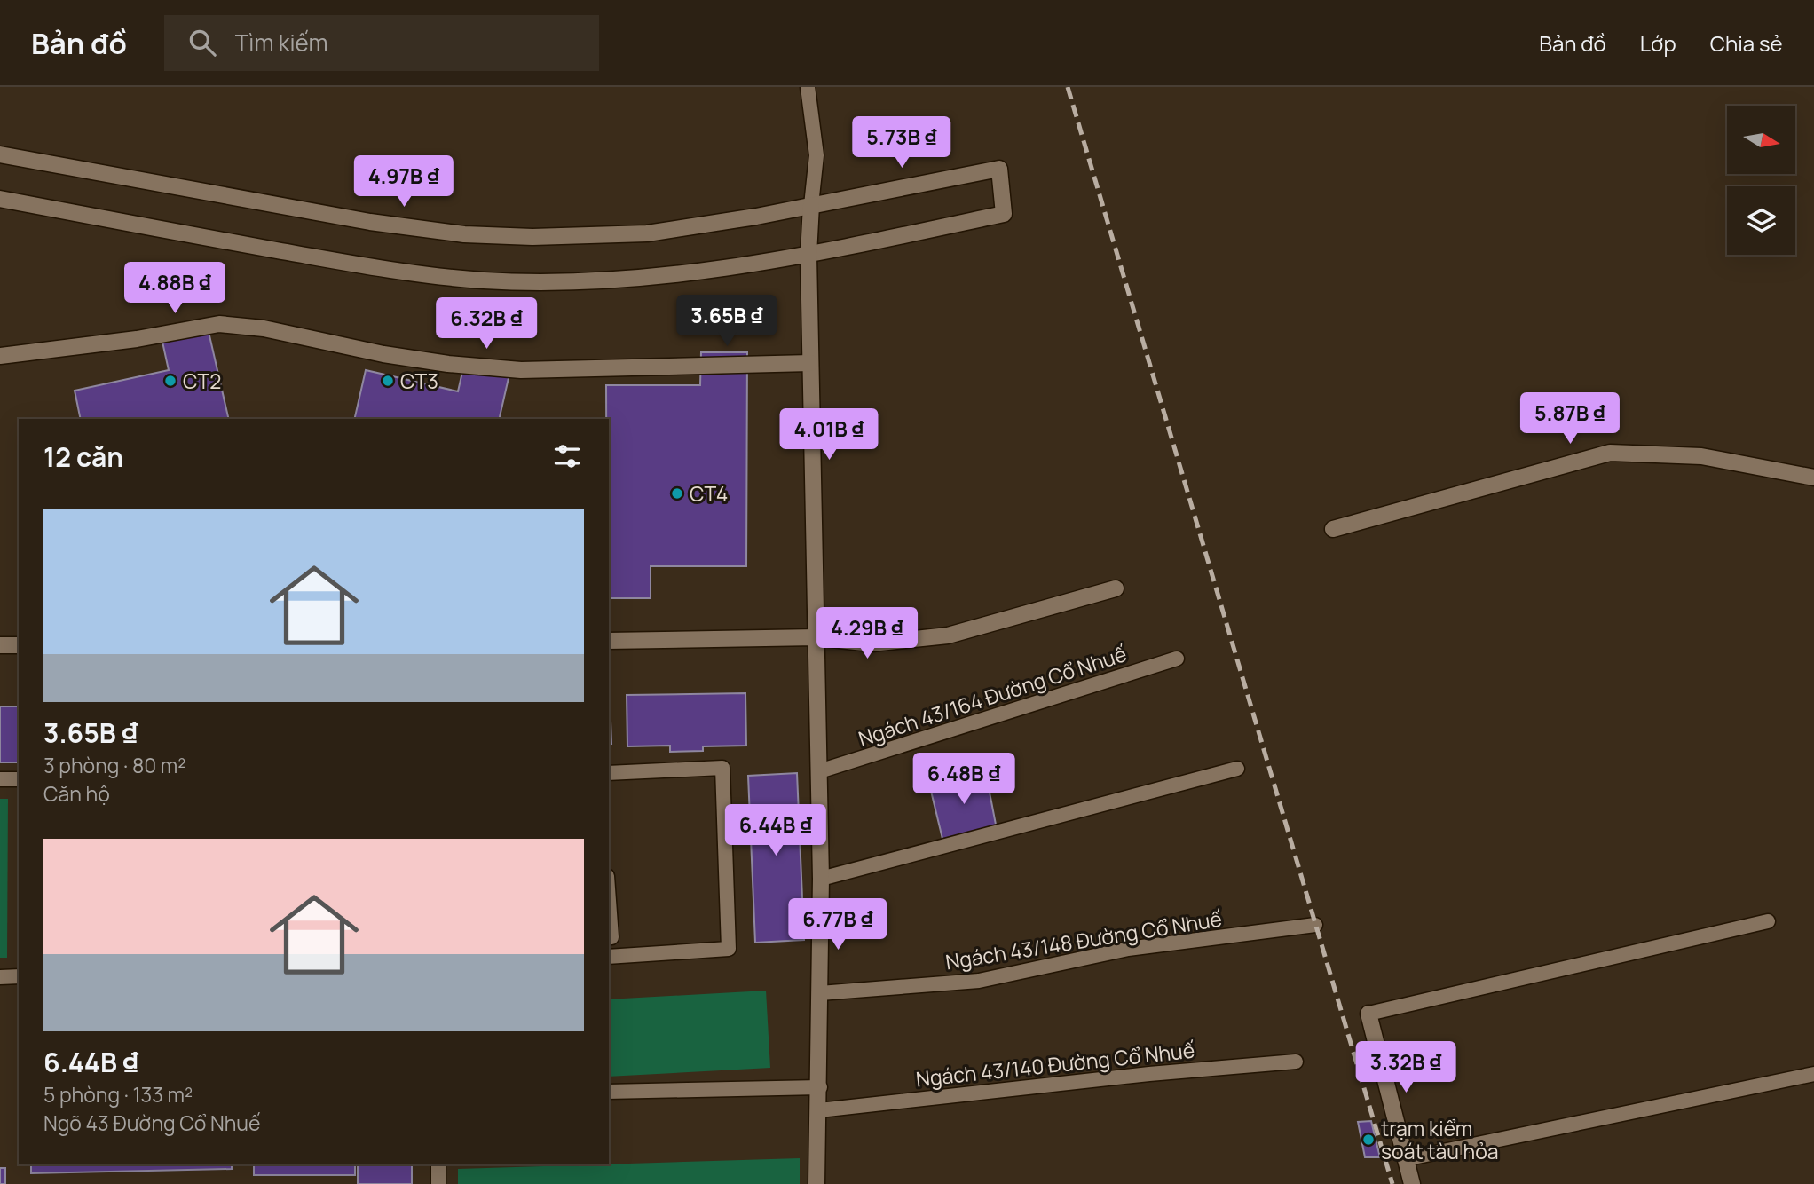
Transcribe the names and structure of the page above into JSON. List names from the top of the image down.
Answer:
{
  "streets": {
    "lane": ["Ngách 43/164 Đường Cổ Nhuế", "Ngách 43/148 Đường Cổ Nhuế", "Ngách 43/140 Đường Cổ Nhuế"]
  },
  "places": [
    "CT2",
    "CT3",
    "CT4",
    "trạm kiểm soát tàu hỏa"
  ],
  "north": "right",
  "page": {
    "header": "Bản đồ",
    "search": "Tìm kiếm",
    "nav": ["Bản đồ", "Lớp", "Chia sẻ"],
    "price": [
      "5.73B ₫",
      "4.97B ₫",
      "4.88B ₫",
      "3.65B ₫",
      "6.32B ₫",
      "5.87B ₫",
      "4.01B ₫",
      "4.29B ₫",
      "6.48B ₫",
      "6.44B ₫",
      "6.77B ₫",
      "3.32B ₫"
    ],
    "heading": "12 căn",
    "list": [
      {
        "name": "3.65B ₫",
        "note": "3 phòng · 80 m² · Căn hộ"
      },
      {
        "name": "6.44B ₫",
        "note": "5 phòng · 133 m² · Ngõ 43 Đường Cổ Nhuế"
      }
    ]
  }
}
